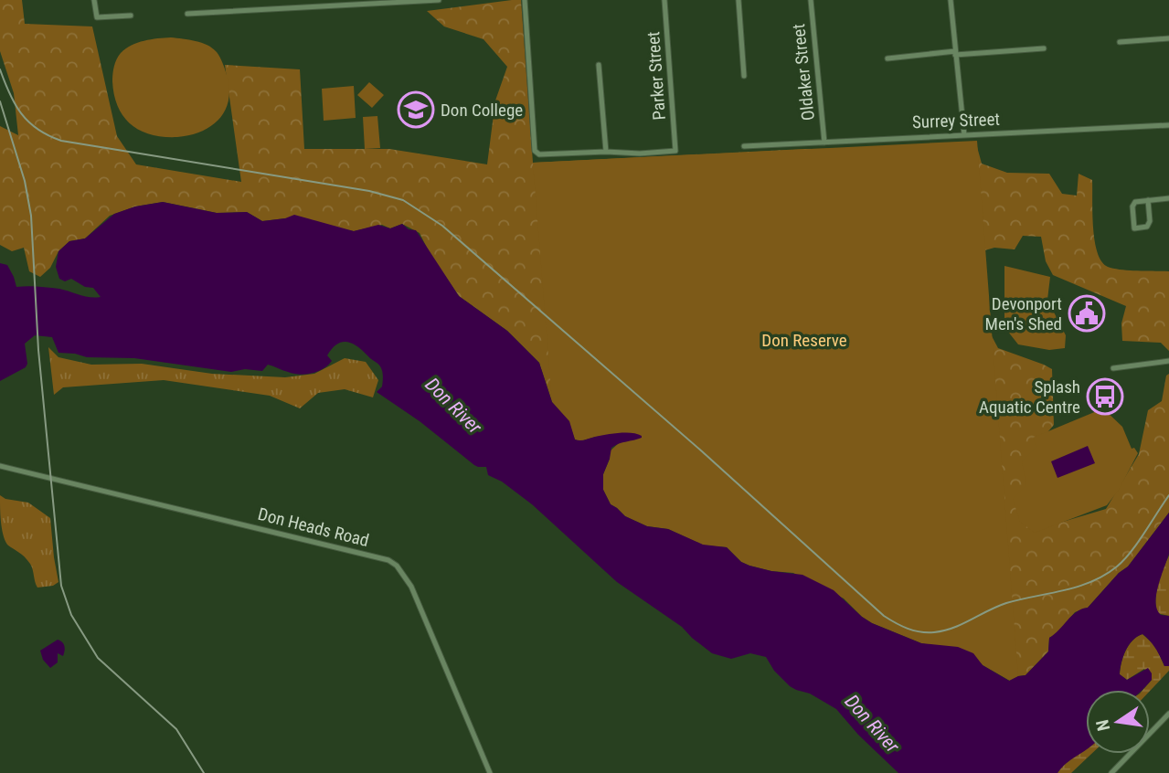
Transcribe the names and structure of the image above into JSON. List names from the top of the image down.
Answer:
{
  "streets": {
    "street": [
      "Oldaker Street",
      "Parker Street",
      "Surrey Street",
      "Don Heads Road"
    ]
  },
  "crossings": [
    ["Oldaker Street", "Surrey Street"]
  ],
  "water": ["Don River"],
  "parks": ["Don Reserve"],
  "places": {
    "school or university": ["Don College"],
    "public building": ["Devonport Men's Shed"],
    "bus stop": ["Splash Aquatic Centre"]
  },
  "north": "left"
}
